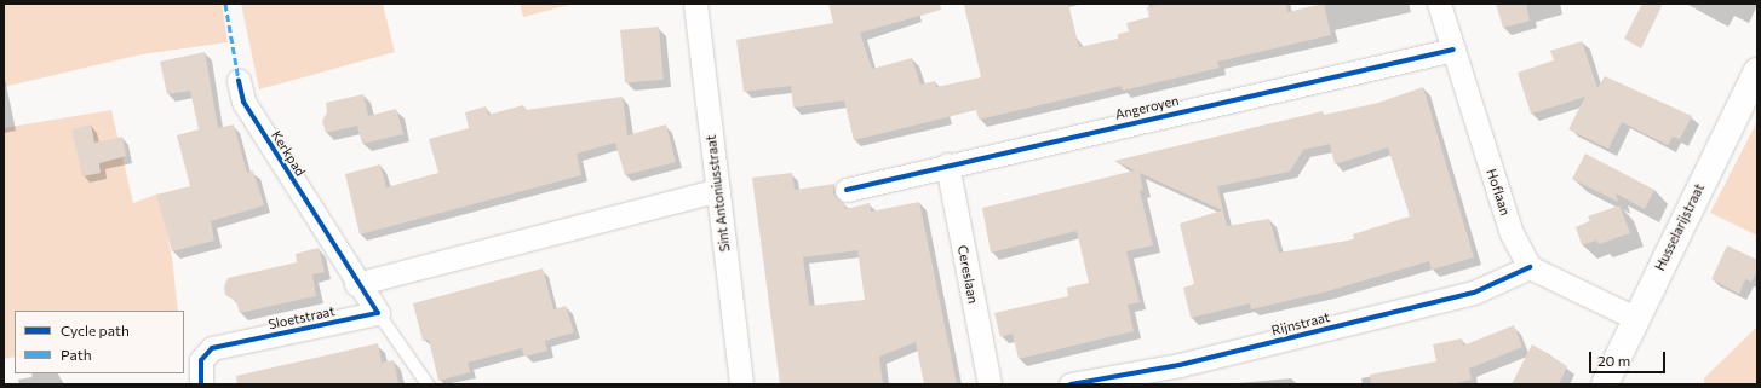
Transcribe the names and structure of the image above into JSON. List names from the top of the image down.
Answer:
{
  "streets": {
    "street": [
      "Angeroyen",
      "Kerkpad",
      "Hoflaan",
      "Sint Antoniusstraat",
      "Husselarijstraat",
      "Cereslaan",
      "Sloetstraat",
      "Rijnstraat"
    ]
  },
  "crossings": [
    ["Angeroyen", "Hoflaan"],
    ["Angeroyen", "Cereslaan"],
    ["Hoflaan", "Rijnstraat"]
  ],
  "legend": ["Cycle path", "Path"],
  "scale_bar": "20 m"
}
